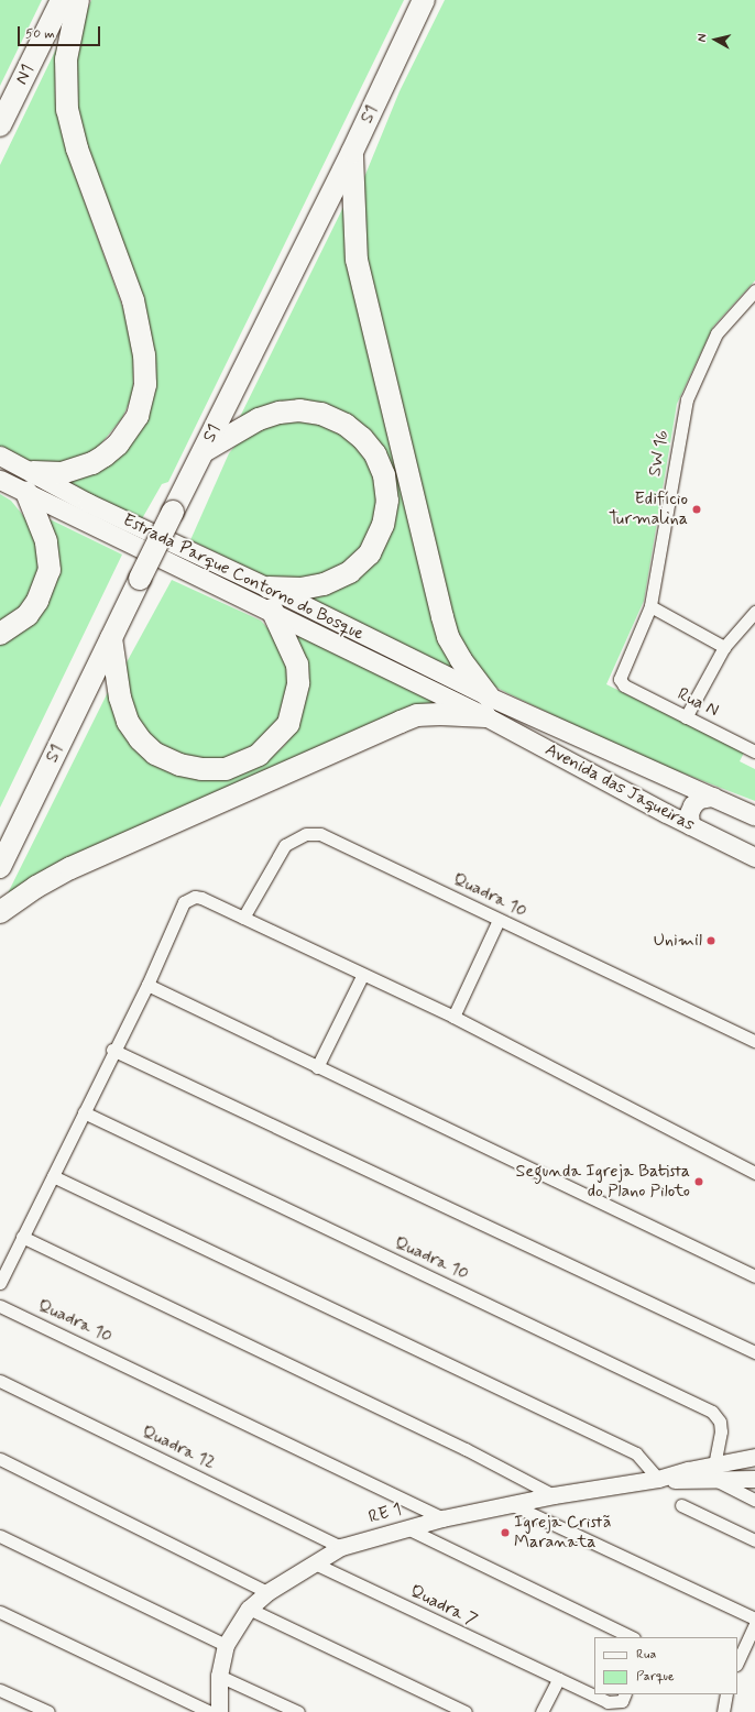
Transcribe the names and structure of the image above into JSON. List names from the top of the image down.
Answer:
{
  "streets": {
    "highway": ["N1", "S1"],
    "main road": ["Estrada Parque Contorno do Bosque", "Avenida das Jaqueiras"],
    "street": [
      "SW 16",
      "Rua N",
      "Quadra 10",
      "Quadra 12",
      "RE 1",
      "Quadra 7"
    ]
  },
  "crossings": [
    ["SW 16", "Rua N"],
    ["Estrada Parque Contorno do Bosque", "Avenida das Jaqueiras"],
    ["Quadra 10", "RE 1"],
    ["Quadra 12", "RE 1"],
    ["RE 1", "Quadra 7"]
  ],
  "places": [
    "Edifício Turmalina",
    "Unimil",
    "Segunda Igreja Batista do Plano Piloto",
    "Igreja Cristã Maranata"
  ],
  "legend": ["Rua", "Parque"],
  "scale_bar": "50 m",
  "north": "left"
}
